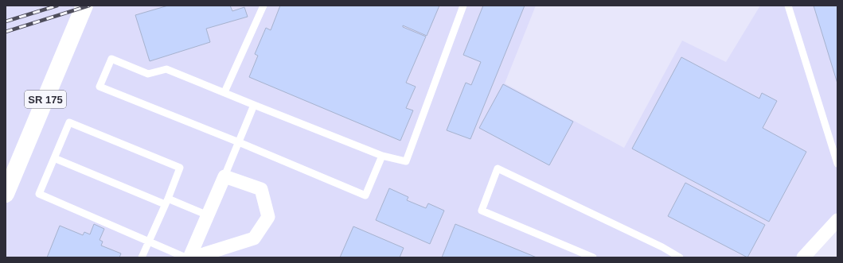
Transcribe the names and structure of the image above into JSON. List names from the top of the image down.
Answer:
{
  "streets": {
    "main road": ["SR 175"]
  }
}
